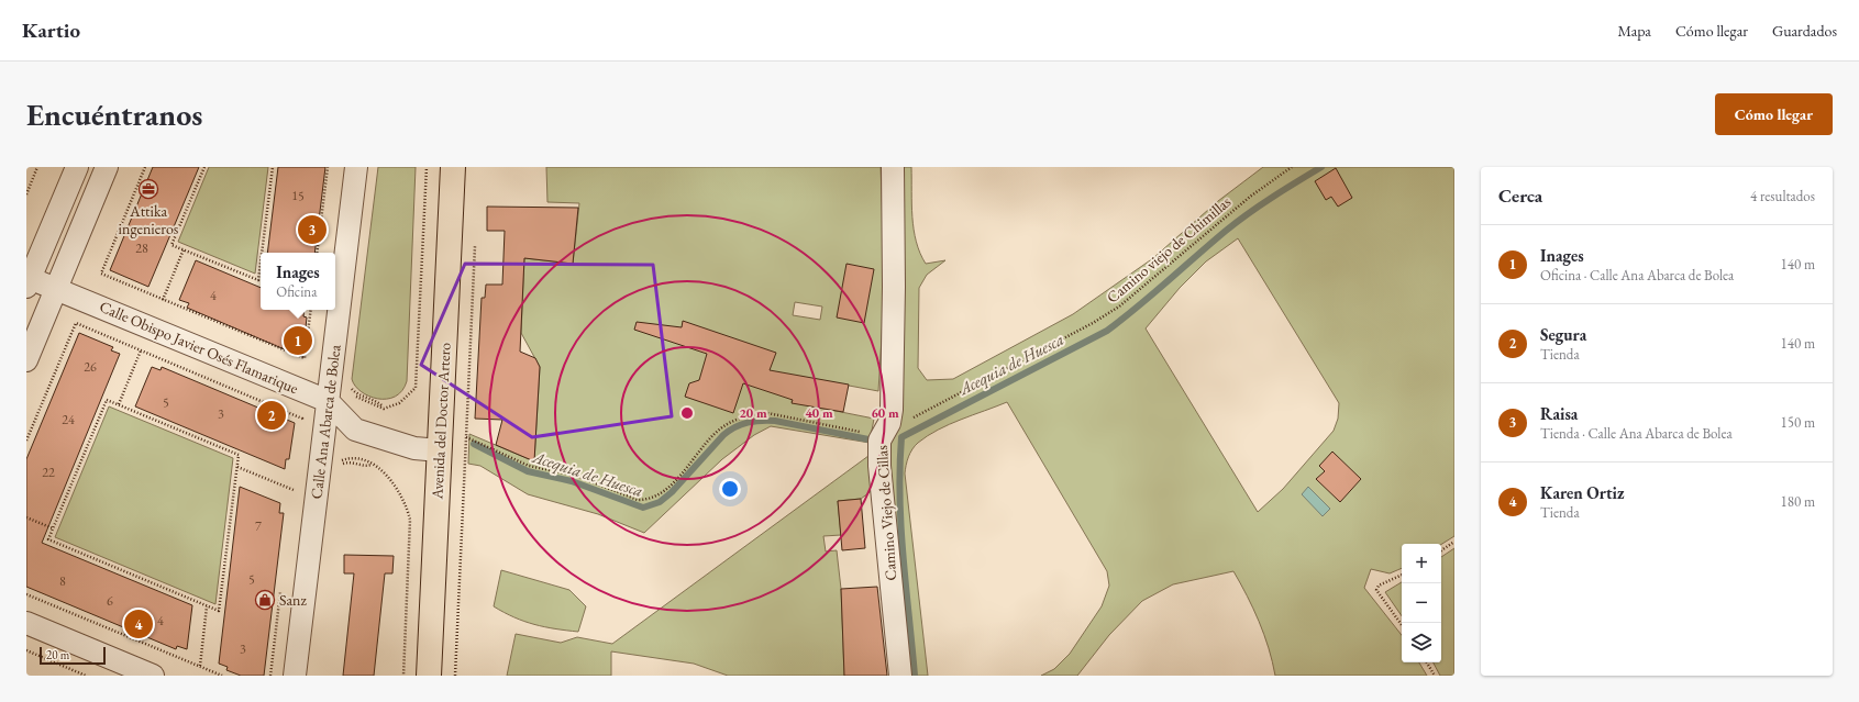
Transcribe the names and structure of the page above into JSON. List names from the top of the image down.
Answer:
{
  "streets": {
    "main road": ["Avenida del Doctor Artero"],
    "street": ["Calle Obispo Javier Osés Flamarique", "Calle Ana Abarca de Bolea", "Camino Viejo de Cillas"],
    "path": ["Camino viejo de Chimillas"]
  },
  "crossings": [
    ["Camino viejo de Chimillas", "Camino Viejo de Cillas"],
    ["Calle Obispo Javier Osés Flamarique", "Avenida del Doctor Artero"],
    ["Calle Obispo Javier Osés Flamarique", "Calle Ana Abarca de Bolea"]
  ],
  "water": ["Acequia de Huesca"],
  "places": {
    "office": ["Attika ingenieros"],
    "shop": ["Sanz"]
  },
  "house_numbers": [
    "15",
    "28",
    "4",
    "26",
    "5",
    "3",
    "24",
    "22",
    "7",
    "5",
    "8",
    "6",
    "4",
    "3"
  ],
  "scale_bar": "20 m",
  "page": {
    "header": "Kartio",
    "nav": ["Mapa", "Cómo llegar", "Guardados"],
    "buttons": "Cómo llegar",
    "title": "Encuéntranos",
    "heading": ["Cerca", "4 resultados"],
    "pins": [
      "3",
      "1",
      "2",
      "4"
    ],
    "list": [
      {
        "mark": "1",
        "name": "Inages",
        "note": "Oficina · Calle Ana Abarca de Bolea",
        "value": "140 m"
      },
      {
        "mark": "2",
        "name": "Segura",
        "note": "Tienda",
        "value": "140 m"
      },
      {
        "mark": "3",
        "name": "Raisa",
        "note": "Tienda · Calle Ana Abarca de Bolea",
        "value": "150 m"
      },
      {
        "mark": "4",
        "name": "Karen Ortiz",
        "note": "Tienda",
        "value": "180 m"
      }
    ],
    "popup": ["Inages", "Oficina"],
    "map_buttons": ["+", "−"],
    "scale": "20 m"
  },
  "rings": ["20 m", "40 m", "60 m"]
}
